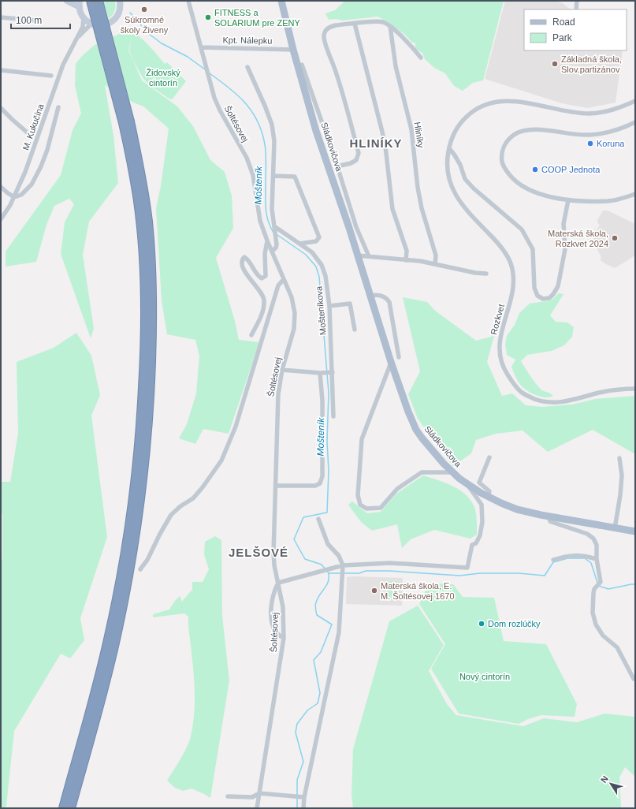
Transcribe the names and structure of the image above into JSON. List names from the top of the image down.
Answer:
{
  "streets": {
    "main road": ["Sládkovičova"],
    "street": [
      "Kpt. Nálepku",
      "Šoltésovej",
      "M. Kukučína",
      "Hliníky",
      "Mošteníkova",
      "Rozkvet"
    ]
  },
  "crossings": [
    ["Kpt. Nálepku", "Šoltésovej"],
    ["Kpt. Nálepku", "Sládkovičova"],
    ["Šoltésovej", "Mošteníkova"]
  ],
  "districts": ["HLINÍKY", "JELŠOVÉ"],
  "water": ["Mošteník"],
  "parks": ["Židovský cintorín", "Nový cintorín"],
  "places": [
    "Súkromné školy Živeny",
    "FITNESS a SOLARIUM pre ZENY",
    "Základná škola, Slov.partizánov",
    "Koruna",
    "COOP Jednota",
    "Materská škola, Rozkvet 2024",
    "Materská škola, E. M. Šoltésovej 1670",
    "Dom rozlúčky"
  ],
  "legend": ["Road", "Park"],
  "scale_bar": "100 m",
  "north": "top left"
}
